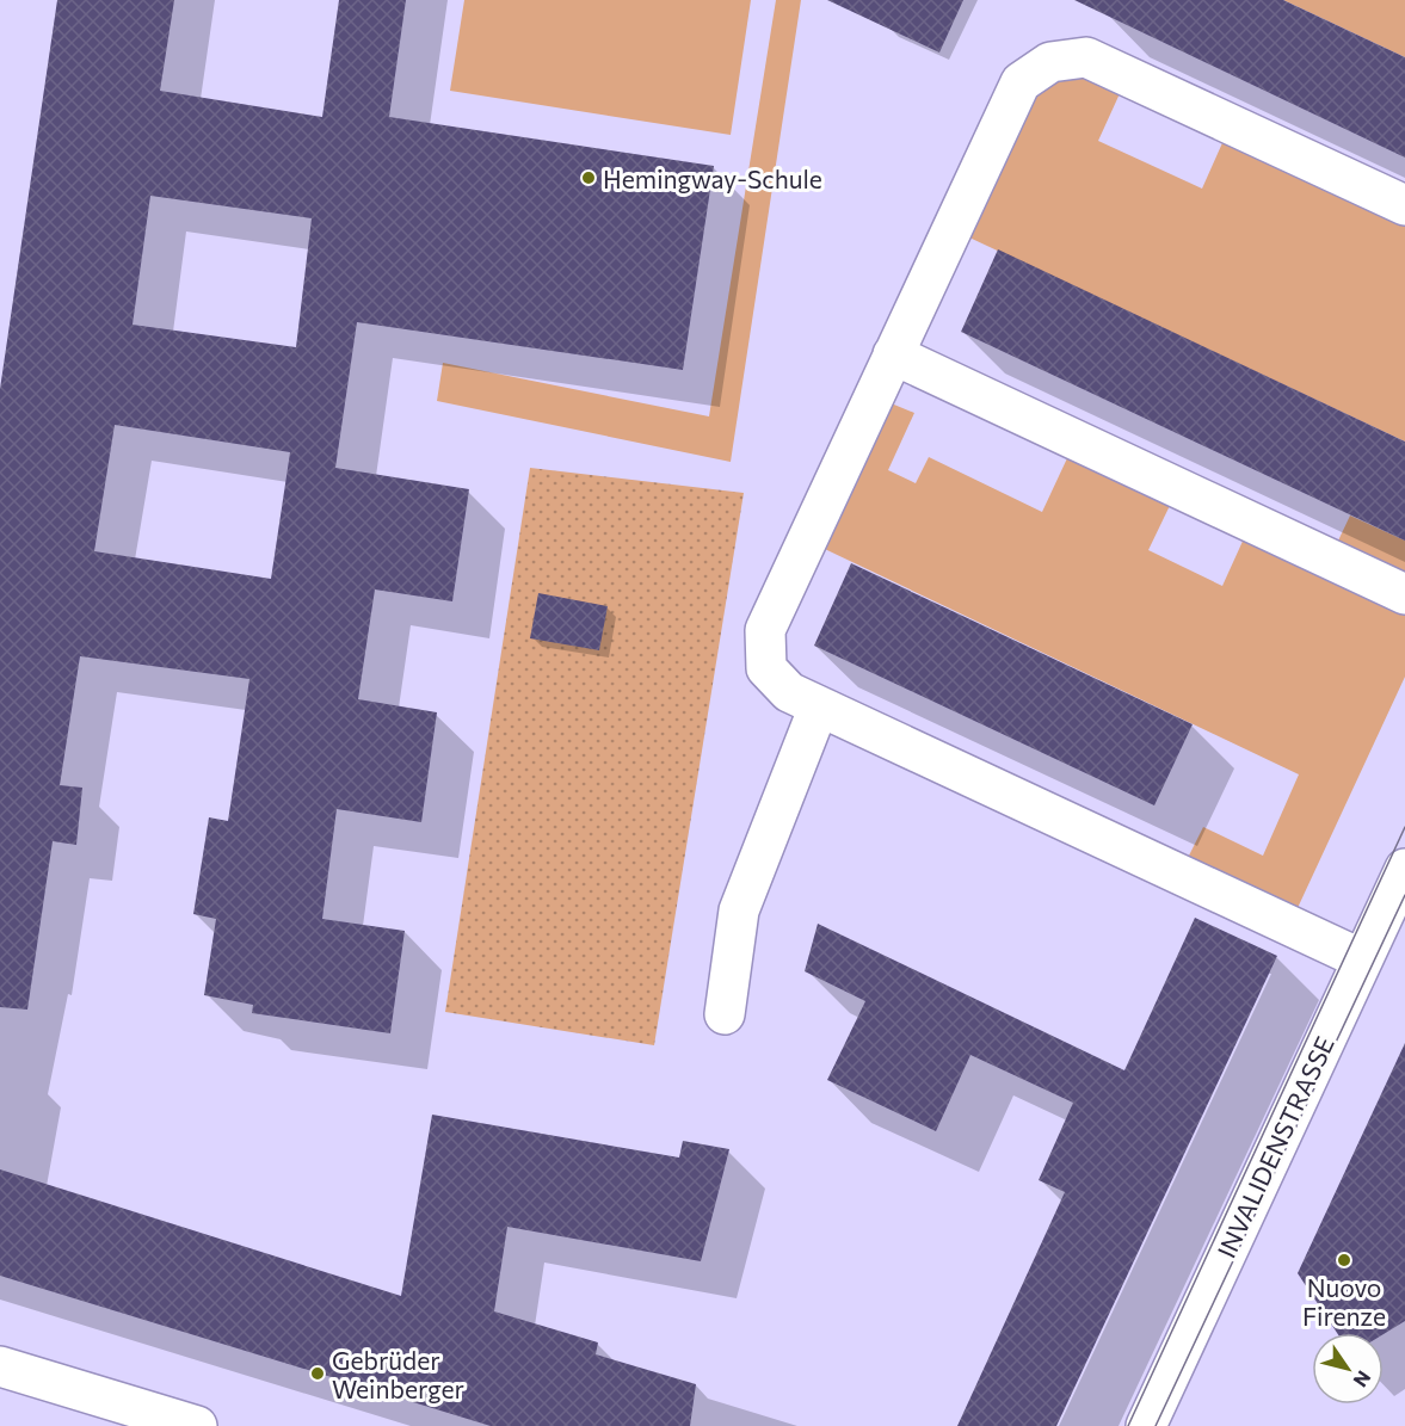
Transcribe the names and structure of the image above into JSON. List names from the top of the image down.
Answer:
{
  "streets": {
    "street": ["INVALIDENSTRASSE"]
  },
  "places": ["Hemingway-Schule", "Nuovo Firenze", "Gebrüder Weinberger"],
  "north": "bottom right"
}
